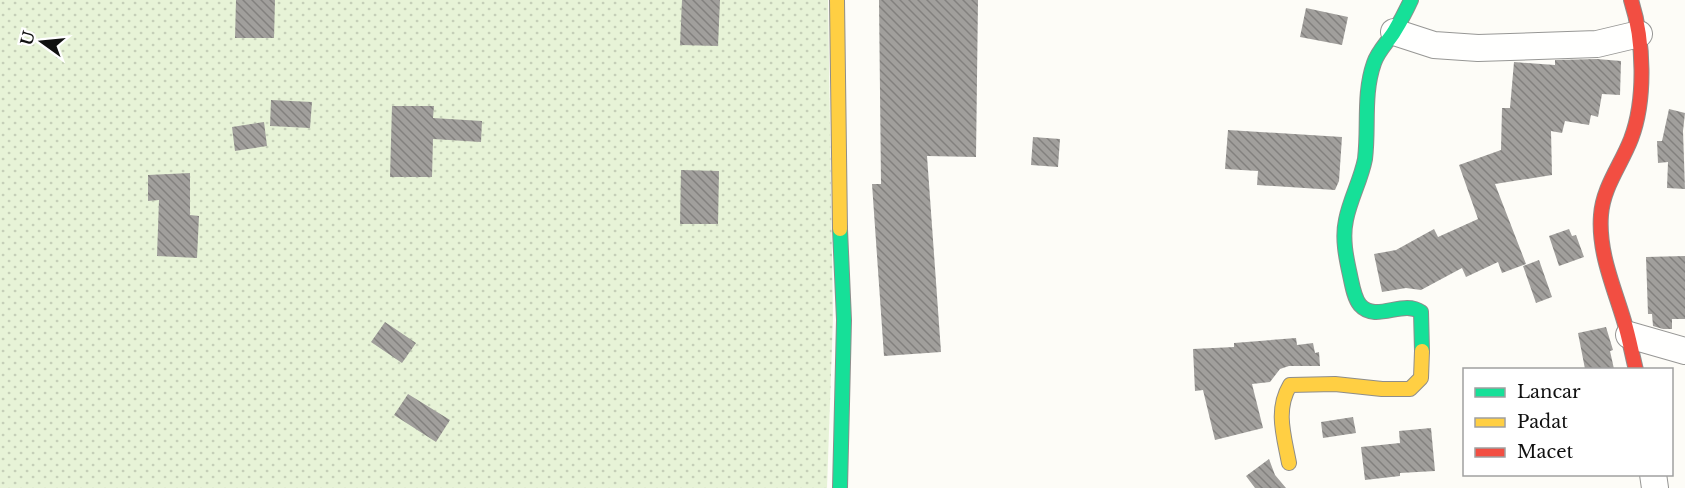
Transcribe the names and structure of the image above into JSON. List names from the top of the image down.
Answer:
{
  "legend": ["Lancar", "Padat", "Macet"],
  "north": "left"
}
